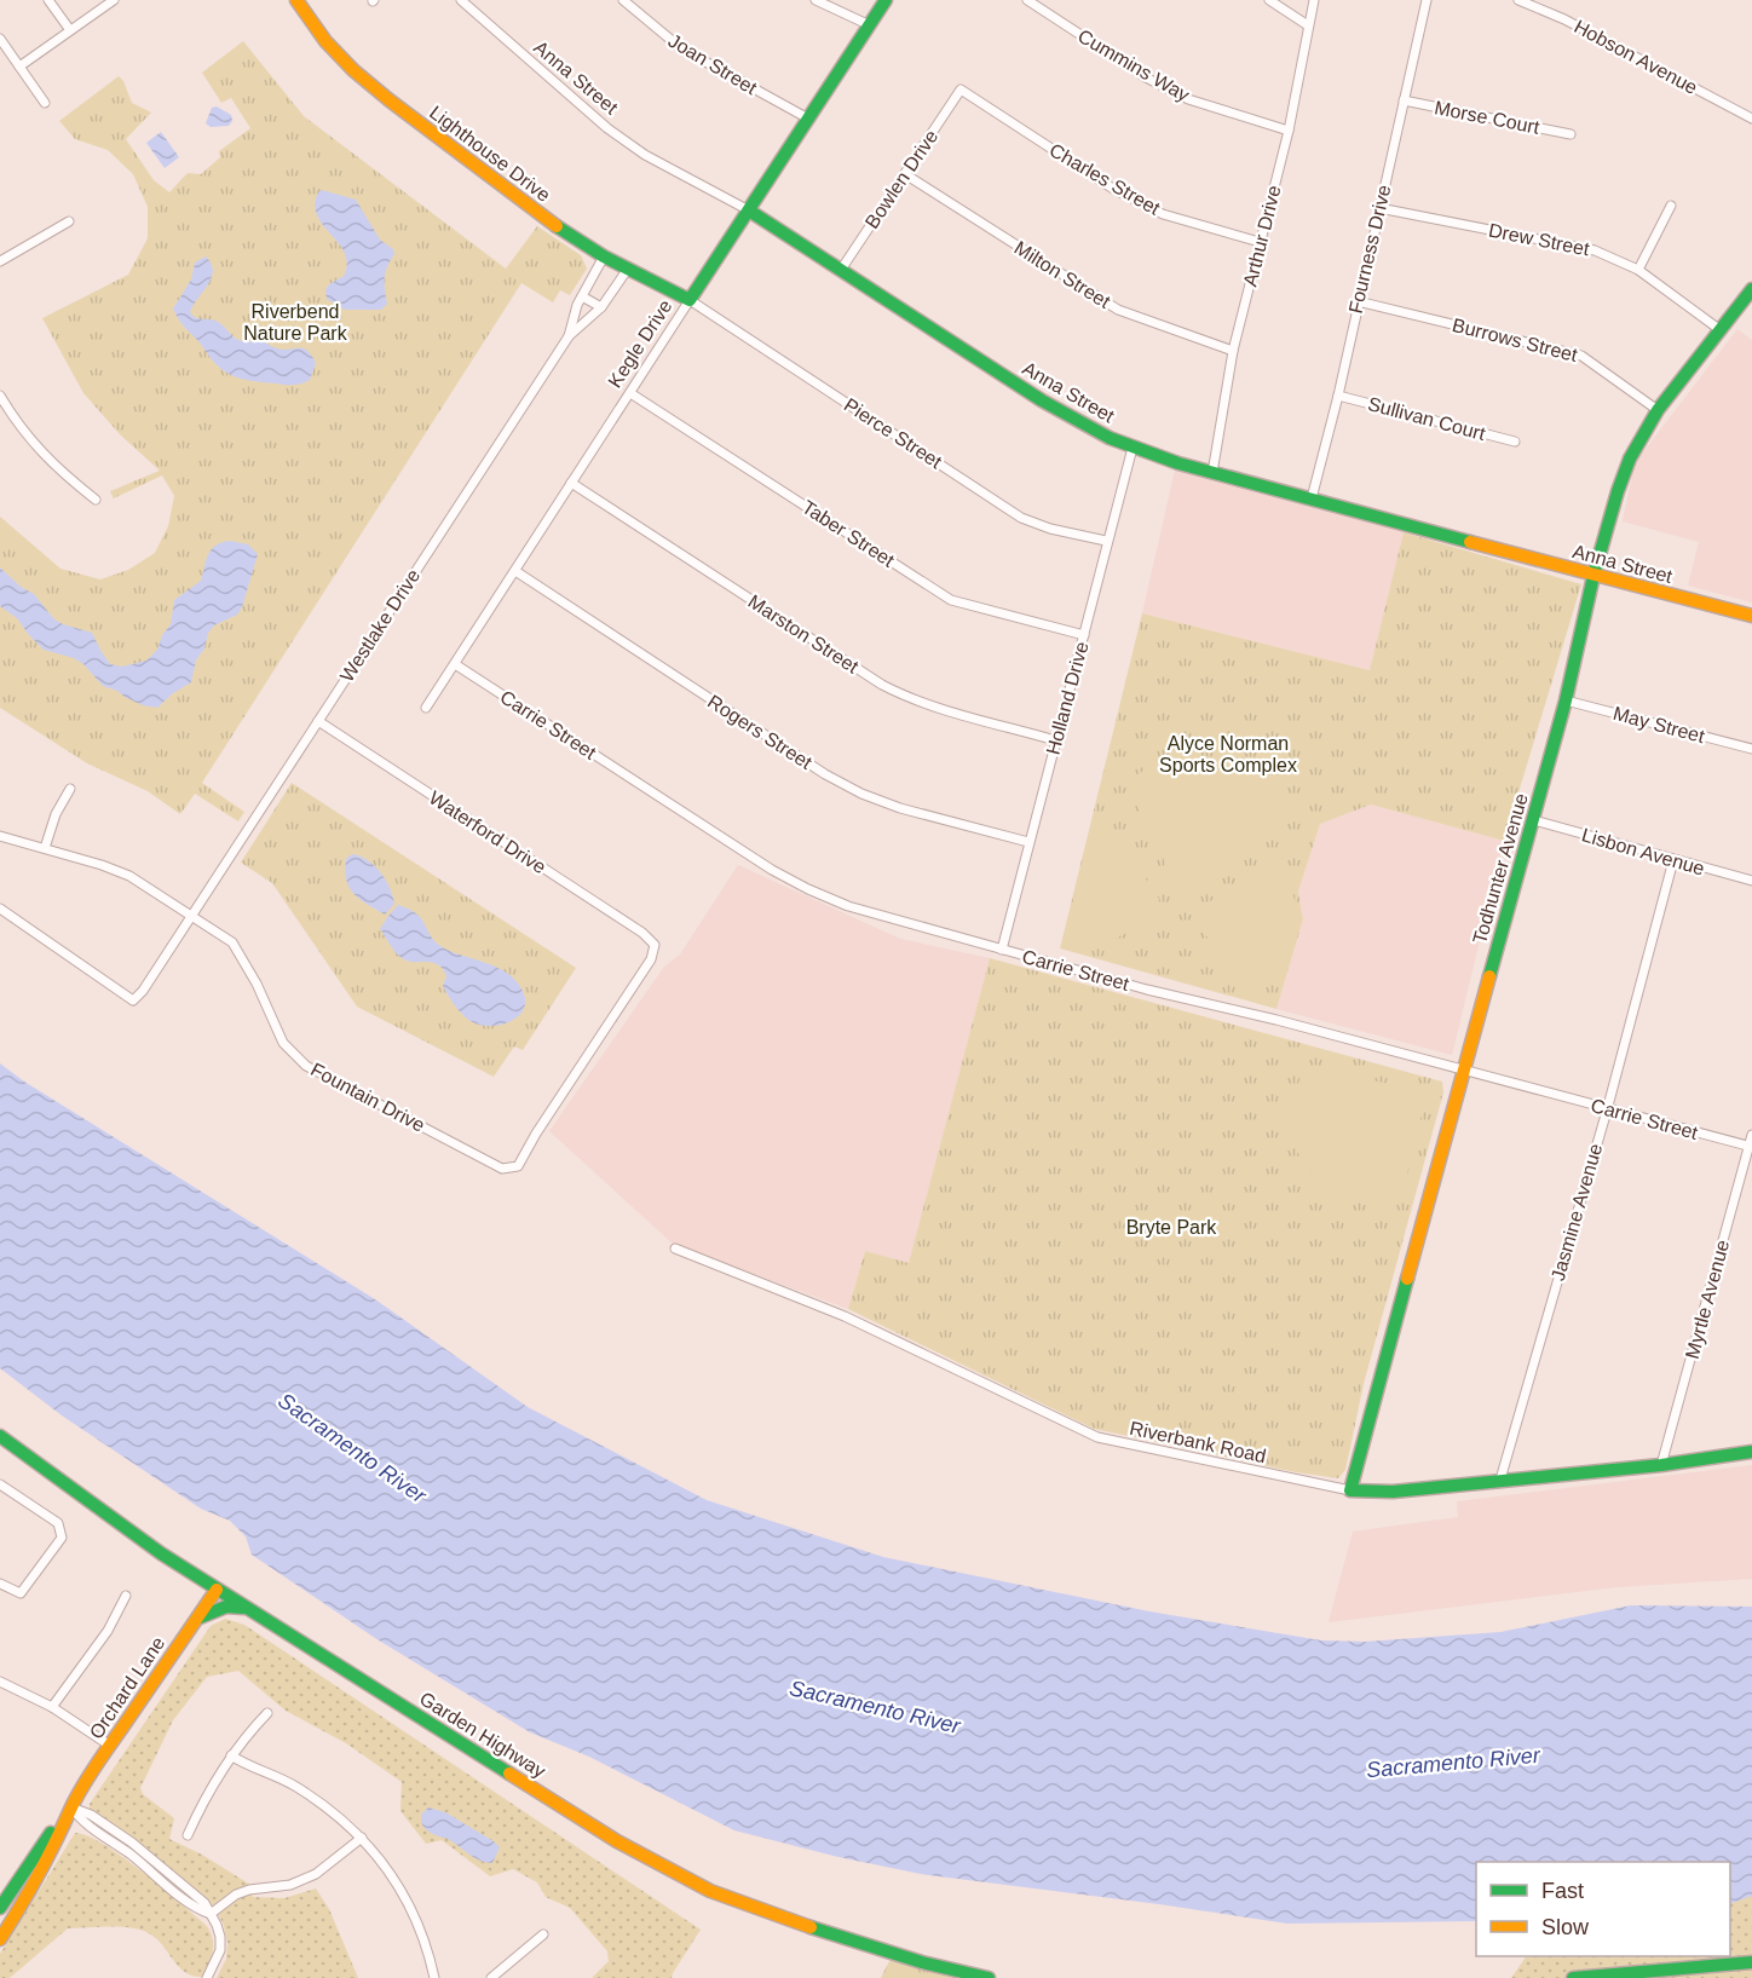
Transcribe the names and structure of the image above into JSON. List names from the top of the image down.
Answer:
{
  "streets": {
    "street": [
      "Hobson Avenue",
      "Joan Street",
      "Cummins Way",
      "Anna Street",
      "Morse Court",
      "Lighthouse Drive",
      "Bowlen Drive",
      "Charles Street",
      "Arthur Drive",
      "Drew Street",
      "Fourness Drive",
      "Milton Street",
      "Burrows Street",
      "Kegle Drive",
      "Sullivan Court",
      "Pierce Street",
      "Taber Street",
      "Westlake Drive",
      "Marston Street",
      "Holland Drive",
      "Carrie Street",
      "May Street",
      "Rogers Street",
      "Waterford Drive",
      "Lisbon Avenue",
      "Todhunter Avenue",
      "Fountain Drive",
      "Jasmine Avenue",
      "Myrtle Avenue",
      "Riverbank Road",
      "Orchard Lane",
      "Garden Highway"
    ]
  },
  "crossings": [
    ["Joan Street", "Kegle Drive"],
    ["Cummins Way", "Arthur Drive"],
    ["Anna Street", "Bowlen Drive"],
    ["Anna Street", "Arthur Drive"],
    ["Anna Street", "Fourness Drive"],
    ["Anna Street", "Kegle Drive"],
    ["Anna Street", "Holland Drive"],
    ["Anna Street", "Todhunter Avenue"],
    ["Morse Court", "Fourness Drive"],
    ["Lighthouse Drive", "Kegle Drive"],
    ["Lighthouse Drive", "Pierce Street"],
    ["Lighthouse Drive", "Westlake Drive"],
    ["Bowlen Drive", "Charles Street"],
    ["Bowlen Drive", "Milton Street"],
    ["Charles Street", "Arthur Drive"],
    ["Arthur Drive", "Milton Street"],
    ["Drew Street", "Fourness Drive"],
    ["Drew Street", "Todhunter Avenue"],
    ["Fourness Drive", "Burrows Street"],
    ["Fourness Drive", "Sullivan Court"],
    ["Burrows Street", "Todhunter Avenue"],
    ["Kegle Drive", "Pierce Street"],
    ["Kegle Drive", "Taber Street"],
    ["Kegle Drive", "Marston Street"],
    ["Kegle Drive", "Carrie Street"],
    ["Kegle Drive", "Rogers Street"],
    ["Pierce Street", "Holland Drive"],
    ["Taber Street", "Holland Drive"],
    ["Westlake Drive", "Waterford Drive"],
    ["Westlake Drive", "Fountain Drive"],
    ["Marston Street", "Holland Drive"],
    ["Holland Drive", "Carrie Street"],
    ["Holland Drive", "Rogers Street"],
    ["Carrie Street", "Todhunter Avenue"],
    ["Carrie Street", "Jasmine Avenue"],
    ["Carrie Street", "Myrtle Avenue"],
    ["May Street", "Todhunter Avenue"],
    ["Waterford Drive", "Fountain Drive"],
    ["Lisbon Avenue", "Todhunter Avenue"],
    ["Lisbon Avenue", "Jasmine Avenue"],
    ["Todhunter Avenue", "Riverbank Road"],
    ["Jasmine Avenue", "Riverbank Road"],
    ["Myrtle Avenue", "Riverbank Road"],
    ["Orchard Lane", "Garden Highway"]
  ],
  "water": ["Sacramento River"],
  "parks": ["Riverbend Nature Park", "Alyce Norman Sports Complex", "Bryte Park"],
  "legend": ["Fast", "Slow"]
}
